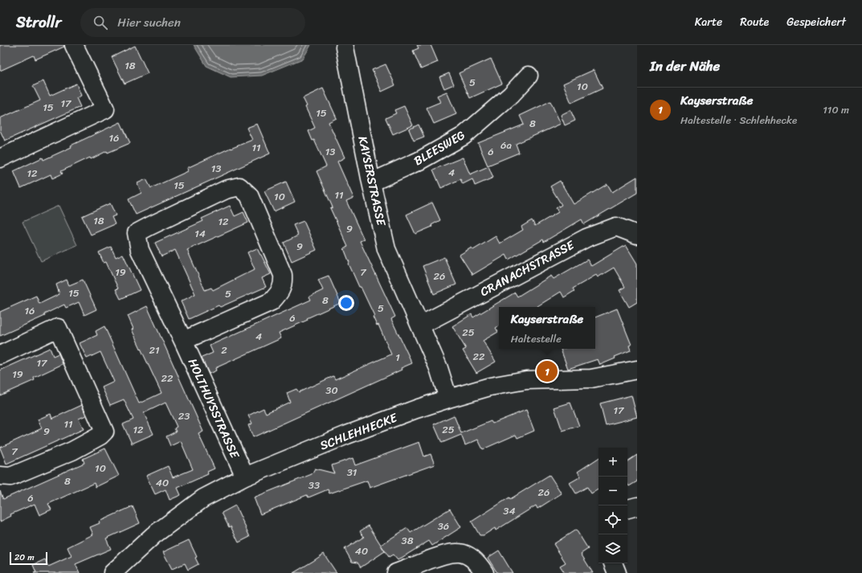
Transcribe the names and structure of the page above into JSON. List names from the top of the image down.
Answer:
{
  "streets": {
    "street": [
      "BLEESWEG",
      "KAYSERSTRASSE",
      "CRANACHSTRASSE",
      "HOLTHUYSSTRASSE",
      "SCHLEHHECKE"
    ]
  },
  "crossings": [
    ["BLEESWEG", "KAYSERSTRASSE"],
    ["KAYSERSTRASSE", "CRANACHSTRASSE"],
    ["KAYSERSTRASSE", "SCHLEHHECKE"],
    ["HOLTHUYSSTRASSE", "SCHLEHHECKE"]
  ],
  "house_numbers": [
    "18",
    "5",
    "10",
    "17",
    "15",
    "15",
    "8",
    "16",
    "6a",
    "11",
    "13",
    "6",
    "13",
    "4",
    "12",
    "15",
    "11",
    "10",
    "18",
    "12",
    "9",
    "14",
    "9",
    "19",
    "7",
    "26",
    "15",
    "5",
    "8",
    "5",
    "16",
    "6",
    "25",
    "4",
    "21",
    "2",
    "22",
    "1",
    "17",
    "19",
    "22",
    "30",
    "17",
    "23",
    "11",
    "12",
    "25",
    "9",
    "7",
    "10",
    "31",
    "8",
    "40",
    "33",
    "26",
    "6",
    "34",
    "36",
    "38",
    "40"
  ],
  "scale_bar": "20 m",
  "page": {
    "header": "Strollr",
    "search": "Hier suchen",
    "nav": ["Karte", "Route", "Gespeichert"],
    "heading": "In der Nähe",
    "list": [
      {
        "mark": "1",
        "name": "Kayserstraße",
        "note": "Haltestelle · Schlehhecke",
        "value": "110 m"
      }
    ],
    "popup": ["Kayserstraße", "Haltestelle"],
    "pins": "1",
    "map_buttons": ["+", "−"],
    "scale": "20 m"
  }
}
